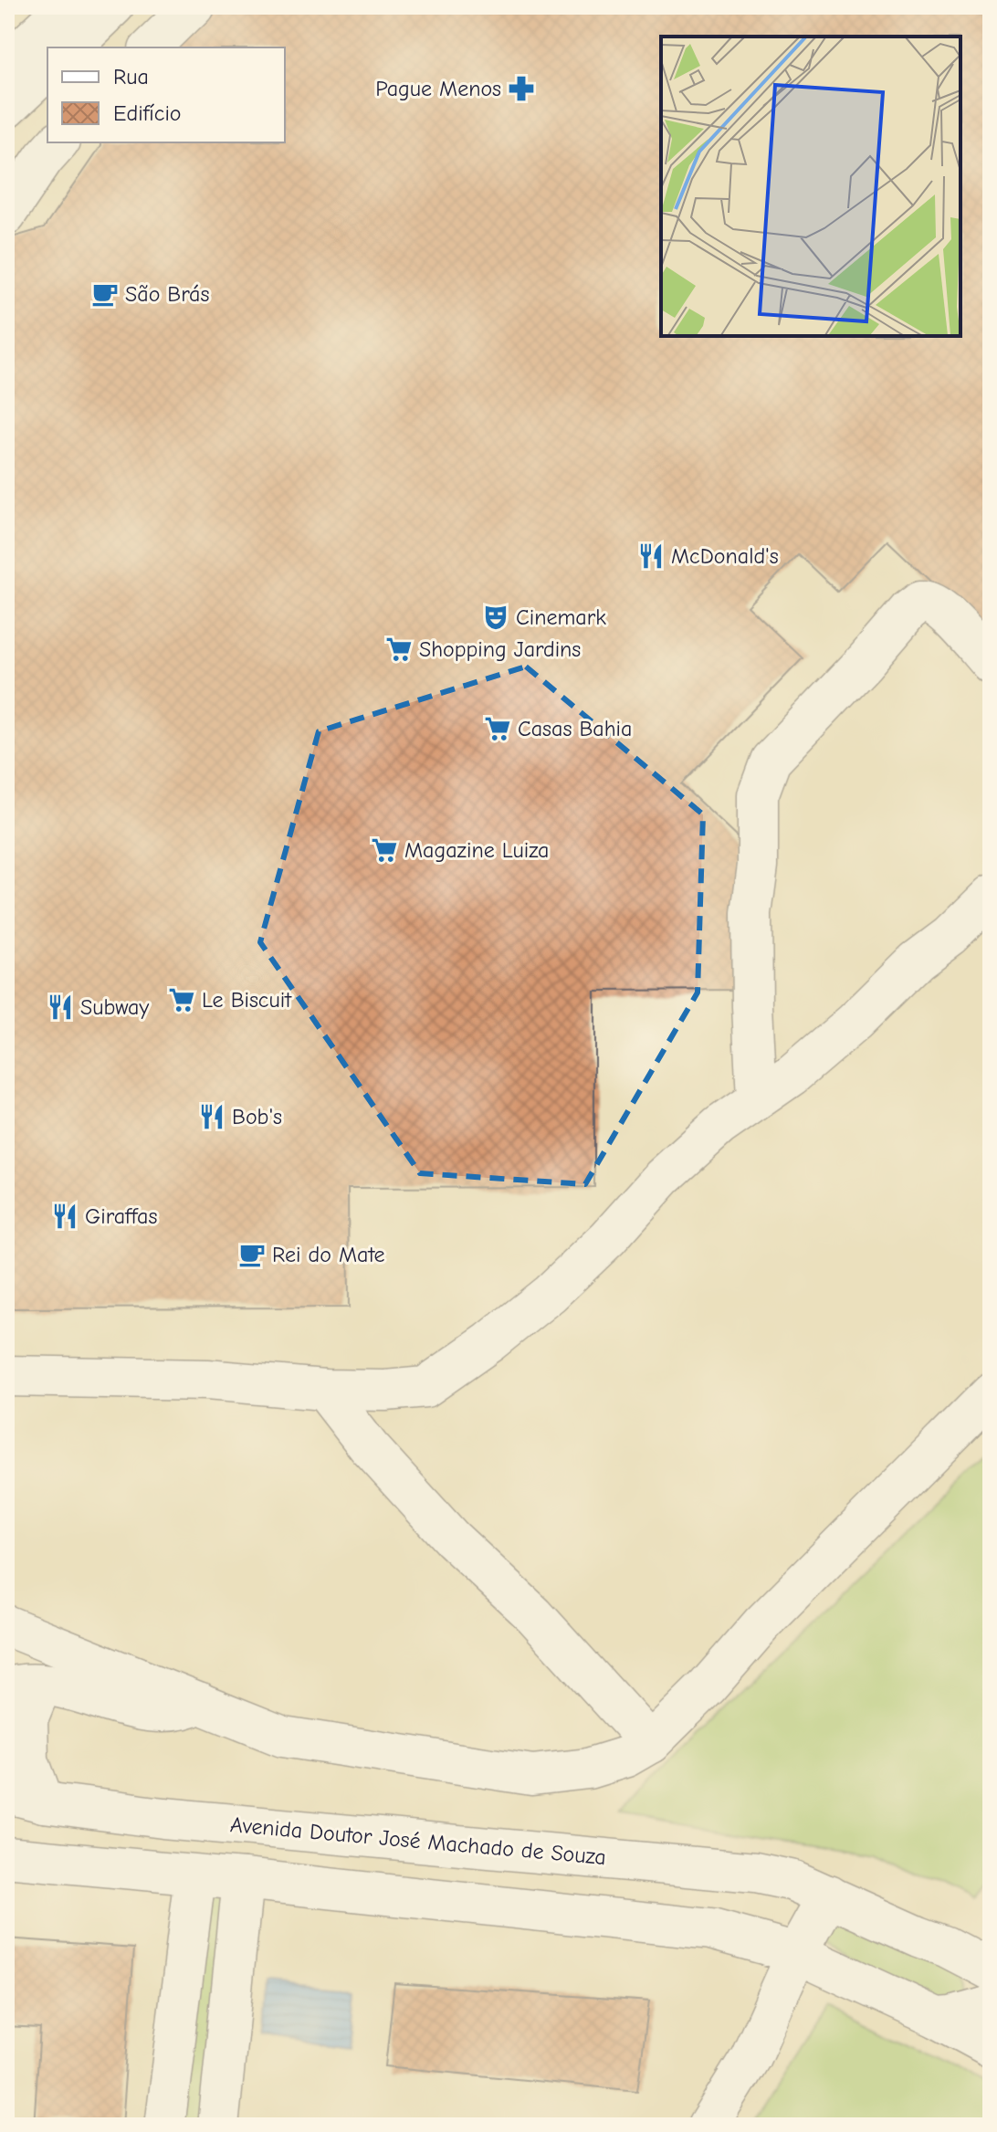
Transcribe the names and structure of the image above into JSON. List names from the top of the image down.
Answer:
{
  "streets": {
    "street": ["Avenida Doutor José Machado de Souza"]
  },
  "places": {
    "pharmacy": ["Pague Menos"],
    "cafe": ["São Brás", "Rei do Mate"],
    "restaurant": [
      "McDonald's",
      "Subway",
      "Bob's",
      "Giraffas"
    ],
    "theatre": ["Cinemark"],
    "supermarket": [
      "Shopping Jardins",
      "Casas Bahia",
      "Magazine Luiza",
      "Le Biscuit"
    ]
  },
  "legend": ["Rua", "Edifício"]
}
